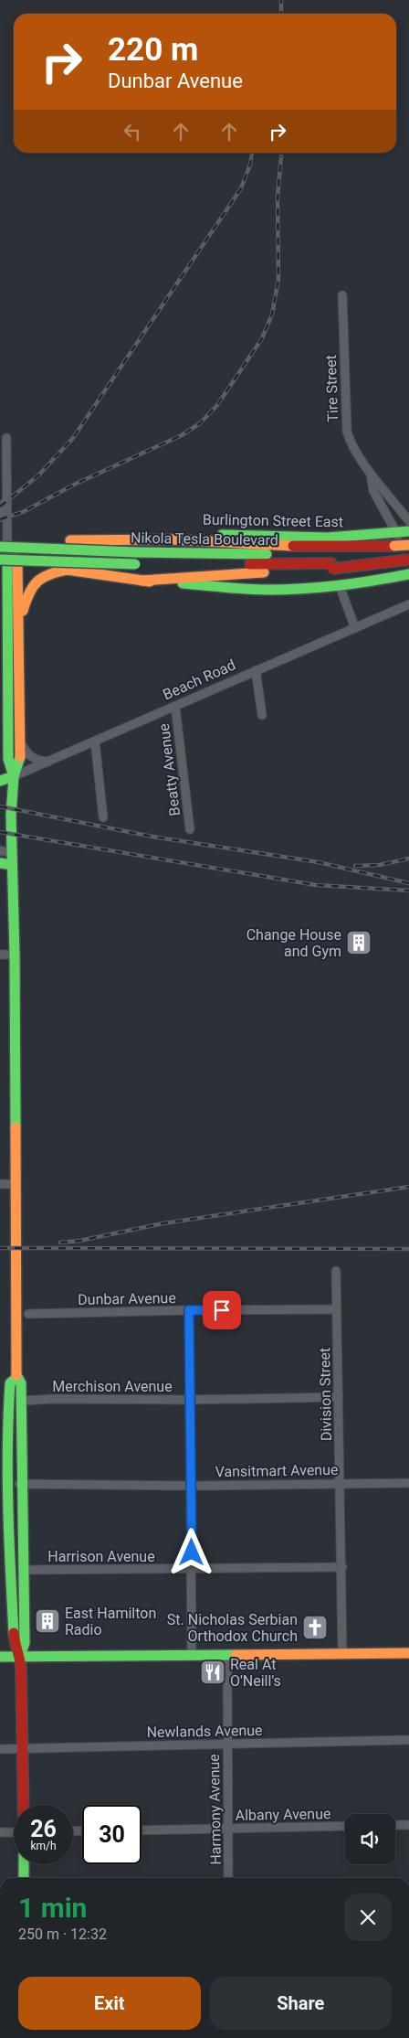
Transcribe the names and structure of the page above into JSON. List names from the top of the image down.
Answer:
{
  "streets": {
    "main road": ["Burlington Street East", "Nikola Tesla Boulevard", "Beach Road"],
    "street": [
      "Tire Street",
      "Beatty Avenue",
      "Dunbar Avenue",
      "Merchison Avenue",
      "Division Street",
      "Vansitmart Avenue",
      "Harrison Avenue",
      "Newlands Avenue",
      "Harmony Avenue",
      "Albany Avenue"
    ]
  },
  "crossings": [
    ["Tire Street", "Burlington Street East"],
    ["Burlington Street East", "Nikola Tesla Boulevard"],
    ["Beach Road", "Beatty Avenue"],
    ["Dunbar Avenue", "Division Street"],
    ["Merchison Avenue", "Division Street"],
    ["Division Street", "Vansitmart Avenue"],
    ["Division Street", "Harrison Avenue"],
    ["Newlands Avenue", "Harmony Avenue"],
    ["Harmony Avenue", "Albany Avenue"]
  ],
  "places": {
    "building": ["Change House and Gym", "East Hamilton Radio"],
    "church": ["St. Nicholas Serbian Orthodox Church"],
    "restaurant": ["Real At O'Neill's"]
  },
  "page": {
    "turn": ["220 m", "Dunbar Avenue"],
    "speed": "26 km/h",
    "limit": "30",
    "heading": ["1 min", "250 m · 12:32"],
    "buttons": ["Exit", "Share"]
  }
}
